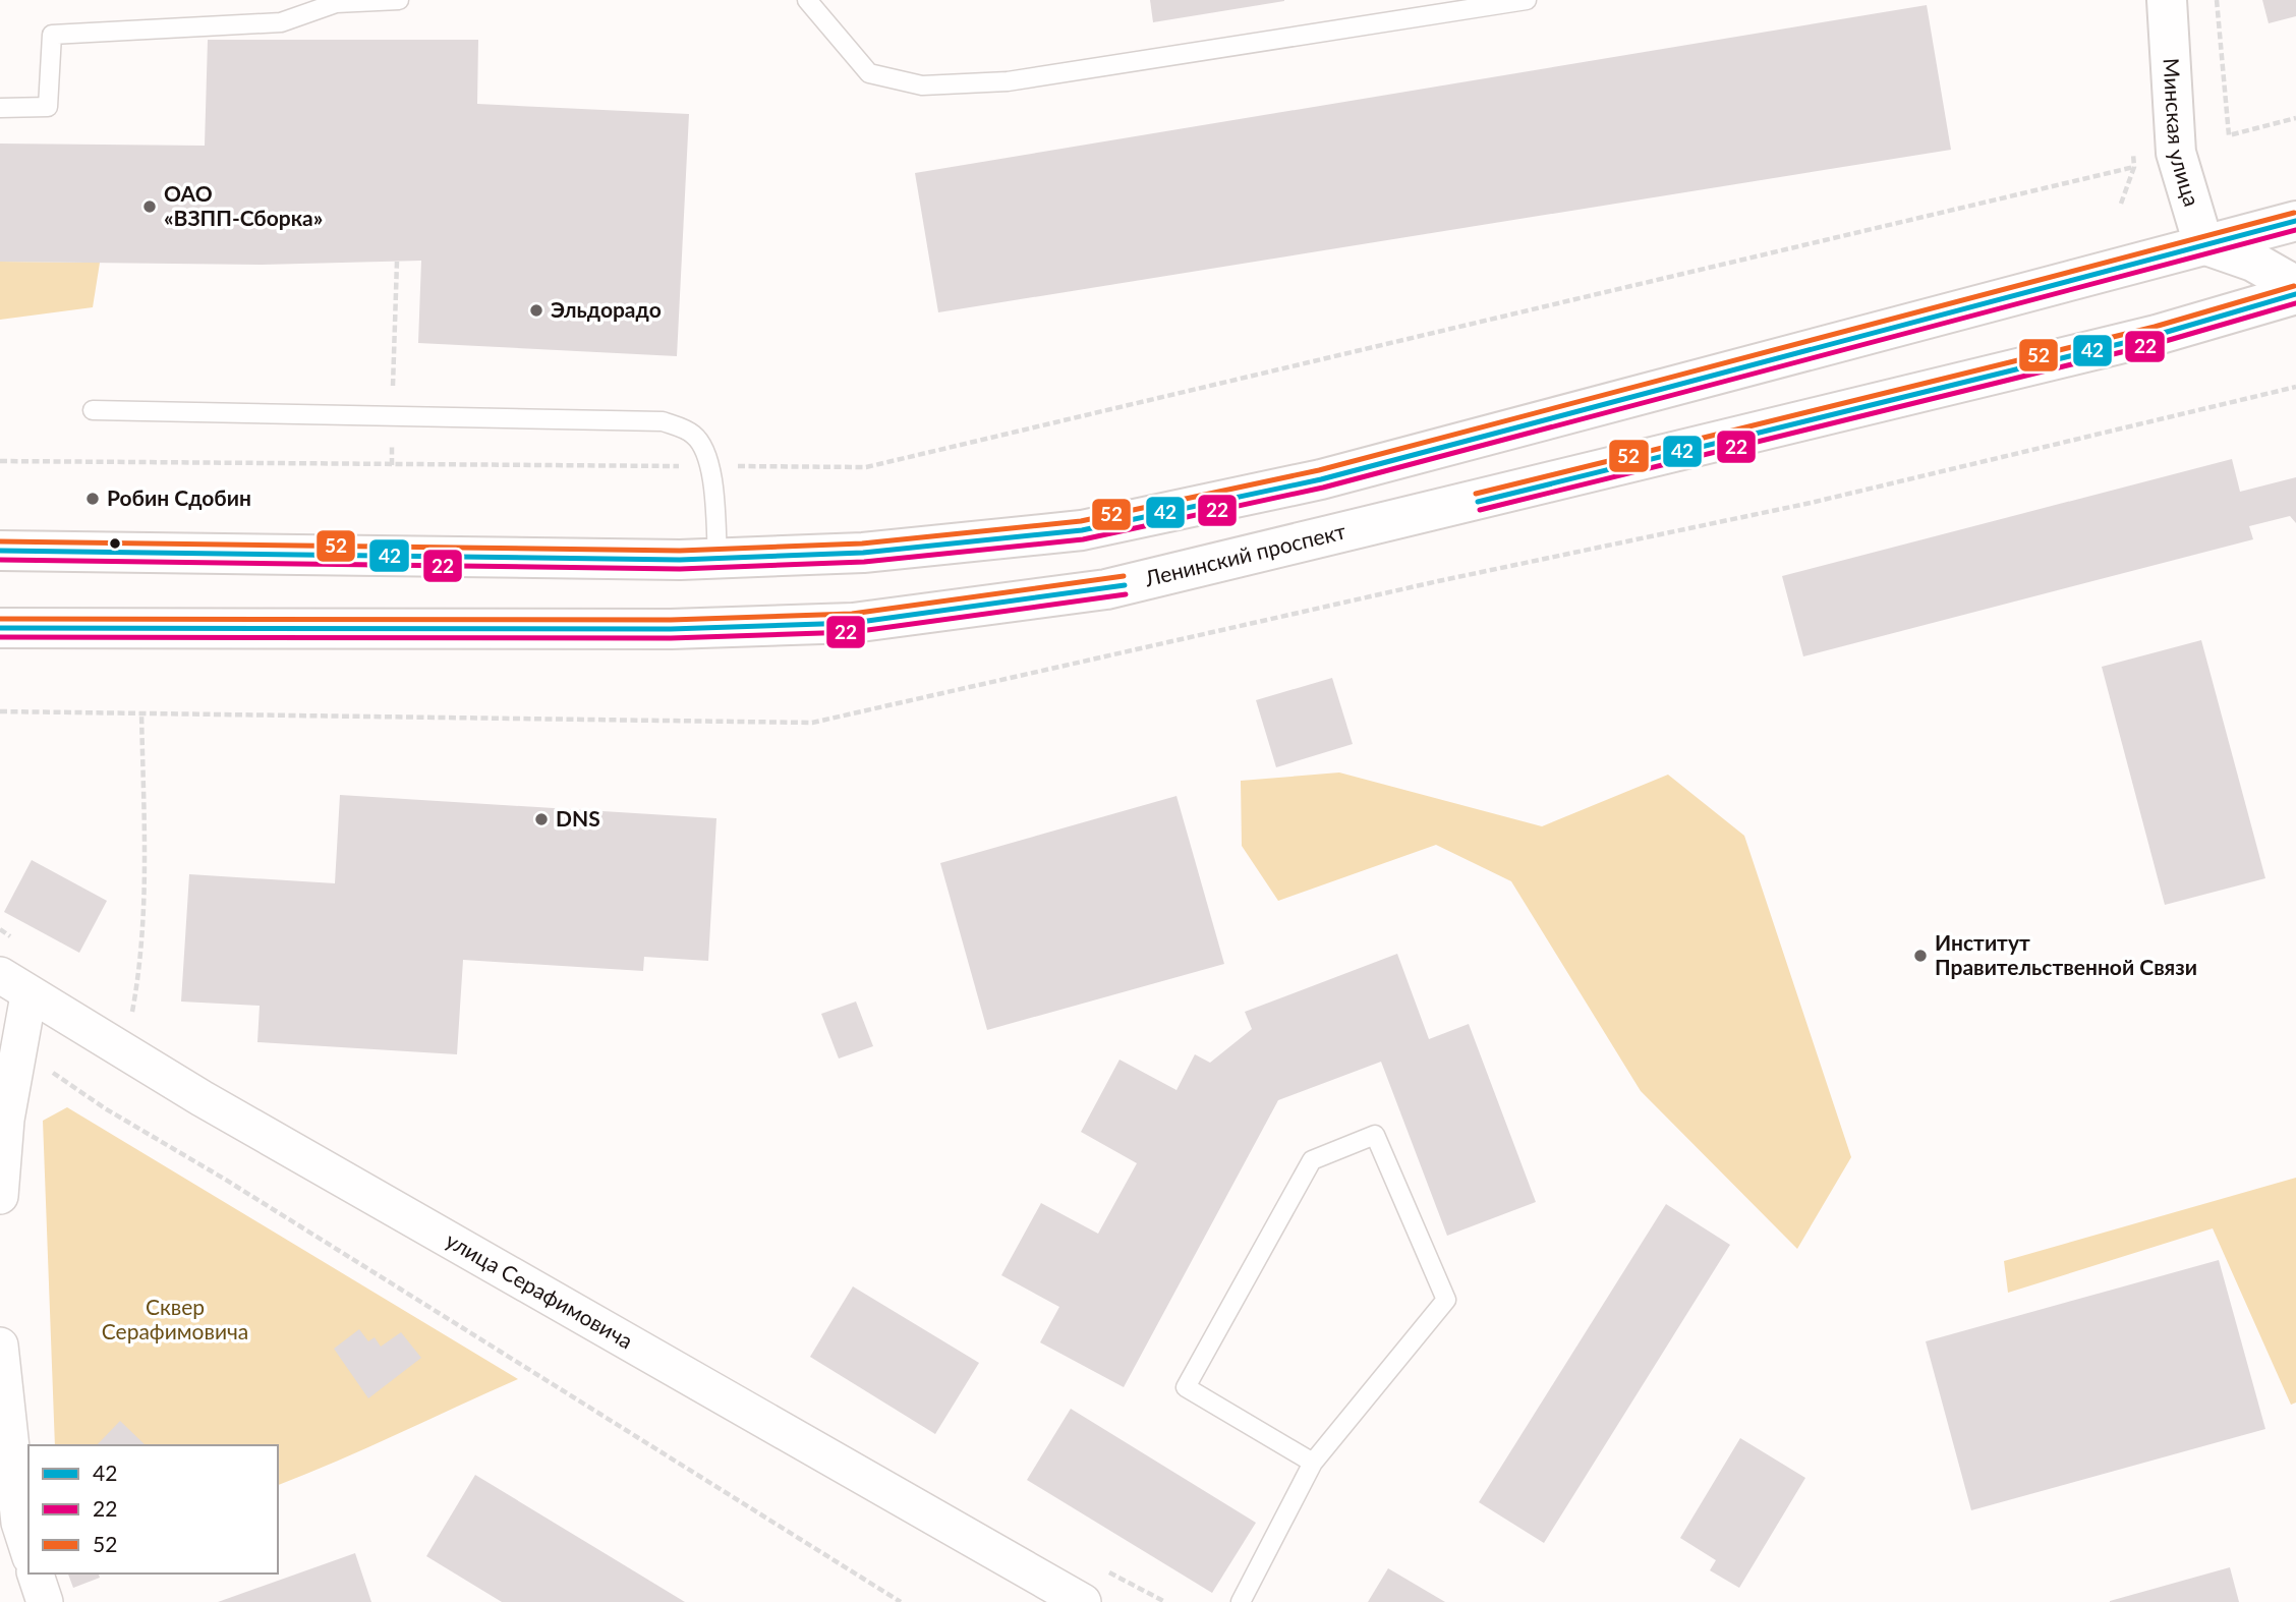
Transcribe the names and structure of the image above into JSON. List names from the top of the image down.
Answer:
{
  "streets": {
    "main road": ["Минская улица", "Ленинский проспект"],
    "street": ["улица Серафимовича"]
  },
  "parks": ["Сквер Серафимовича"],
  "places": [
    "ОАО «ВЗПП-Сборка»",
    "Эльдорадо",
    "Робин Сдобин",
    "DNS",
    "Институт Правительственной Связи"
  ],
  "lines": ["transit line 52", "transit line 42", "transit line 22"],
  "legend": ["42", "22", "52"]
}
